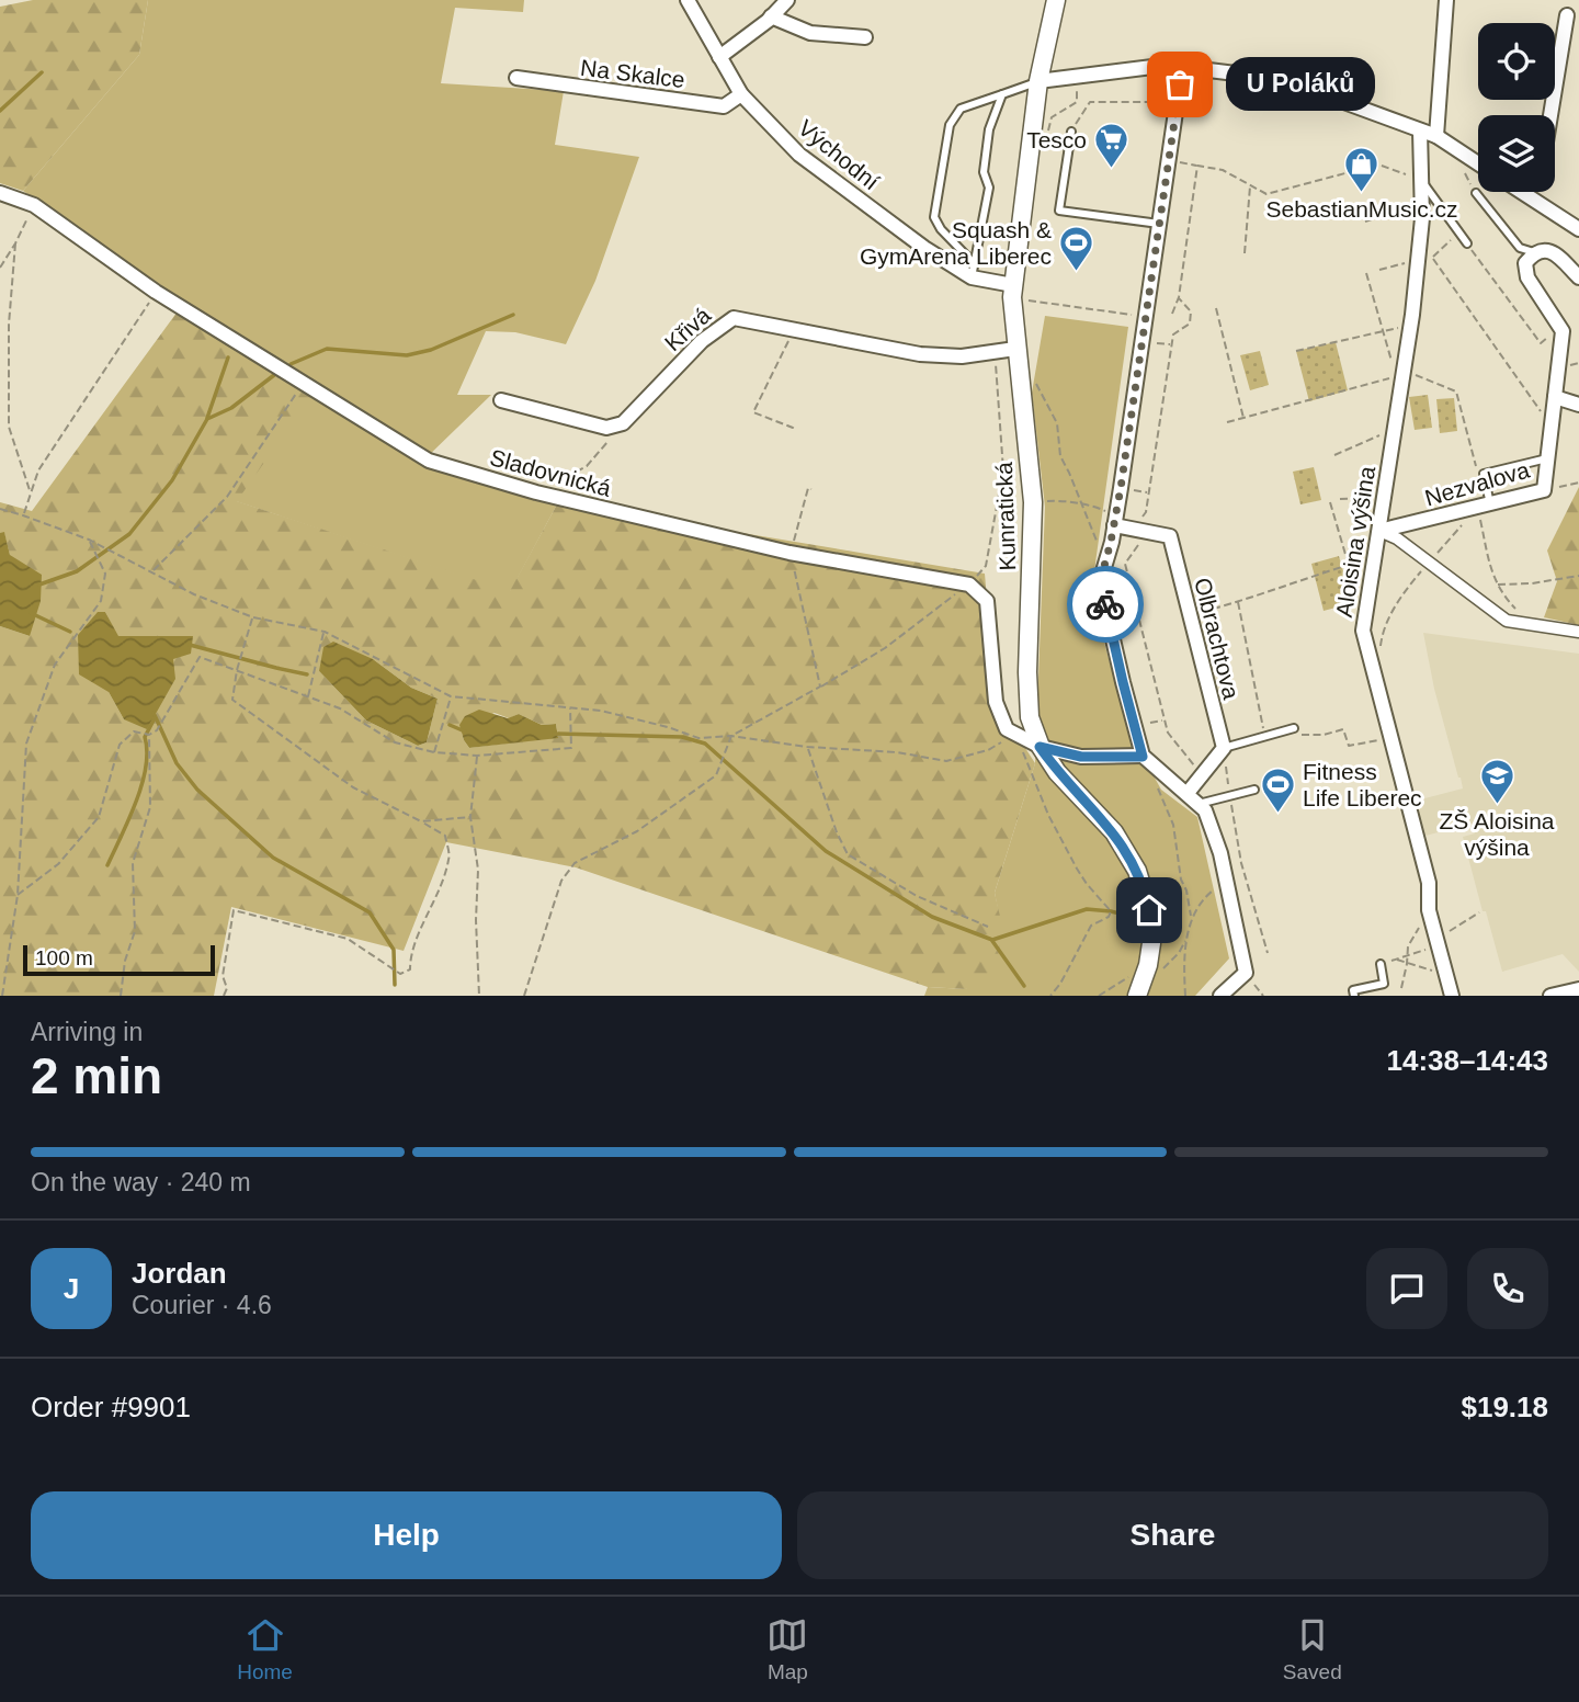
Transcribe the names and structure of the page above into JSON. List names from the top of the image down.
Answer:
{
  "streets": {
    "street": [
      "Na Skalce",
      "Východní",
      "Křivá",
      "Sladovnická",
      "Nezvalova",
      "Kunratická",
      "Aloisina výšina",
      "Olbrachtova"
    ]
  },
  "crossings": [
    ["Na Skalce", "Východní"],
    ["Východní", "Kunratická"],
    ["Křivá", "Kunratická"],
    ["Nezvalova", "Aloisina výšina"]
  ],
  "places": {
    "other": ["U Poláků"],
    "supermarket": ["Tesco"],
    "shop": ["SebastianMusic.cz"],
    "sports": ["Squash & GymArena Liberec", "Fitness Life Liberec"],
    "school or university": ["ZŠ Aloisina výšina"]
  },
  "scale_bar": "100 m",
  "page": {
    "bubble": "U Poláků",
    "scale": "100 m",
    "heading": ["2 min", "Arriving in", "14:38–14:43"],
    "panel": [
      "Jordan",
      "Courier · 4.6",
      "Order #9901",
      "$19.18"
    ],
    "bar": "On the way · 240 m",
    "round": "J",
    "buttons": ["Help", "Share"],
    "tabs": ["Home", "Map", "Saved"]
  }
}
